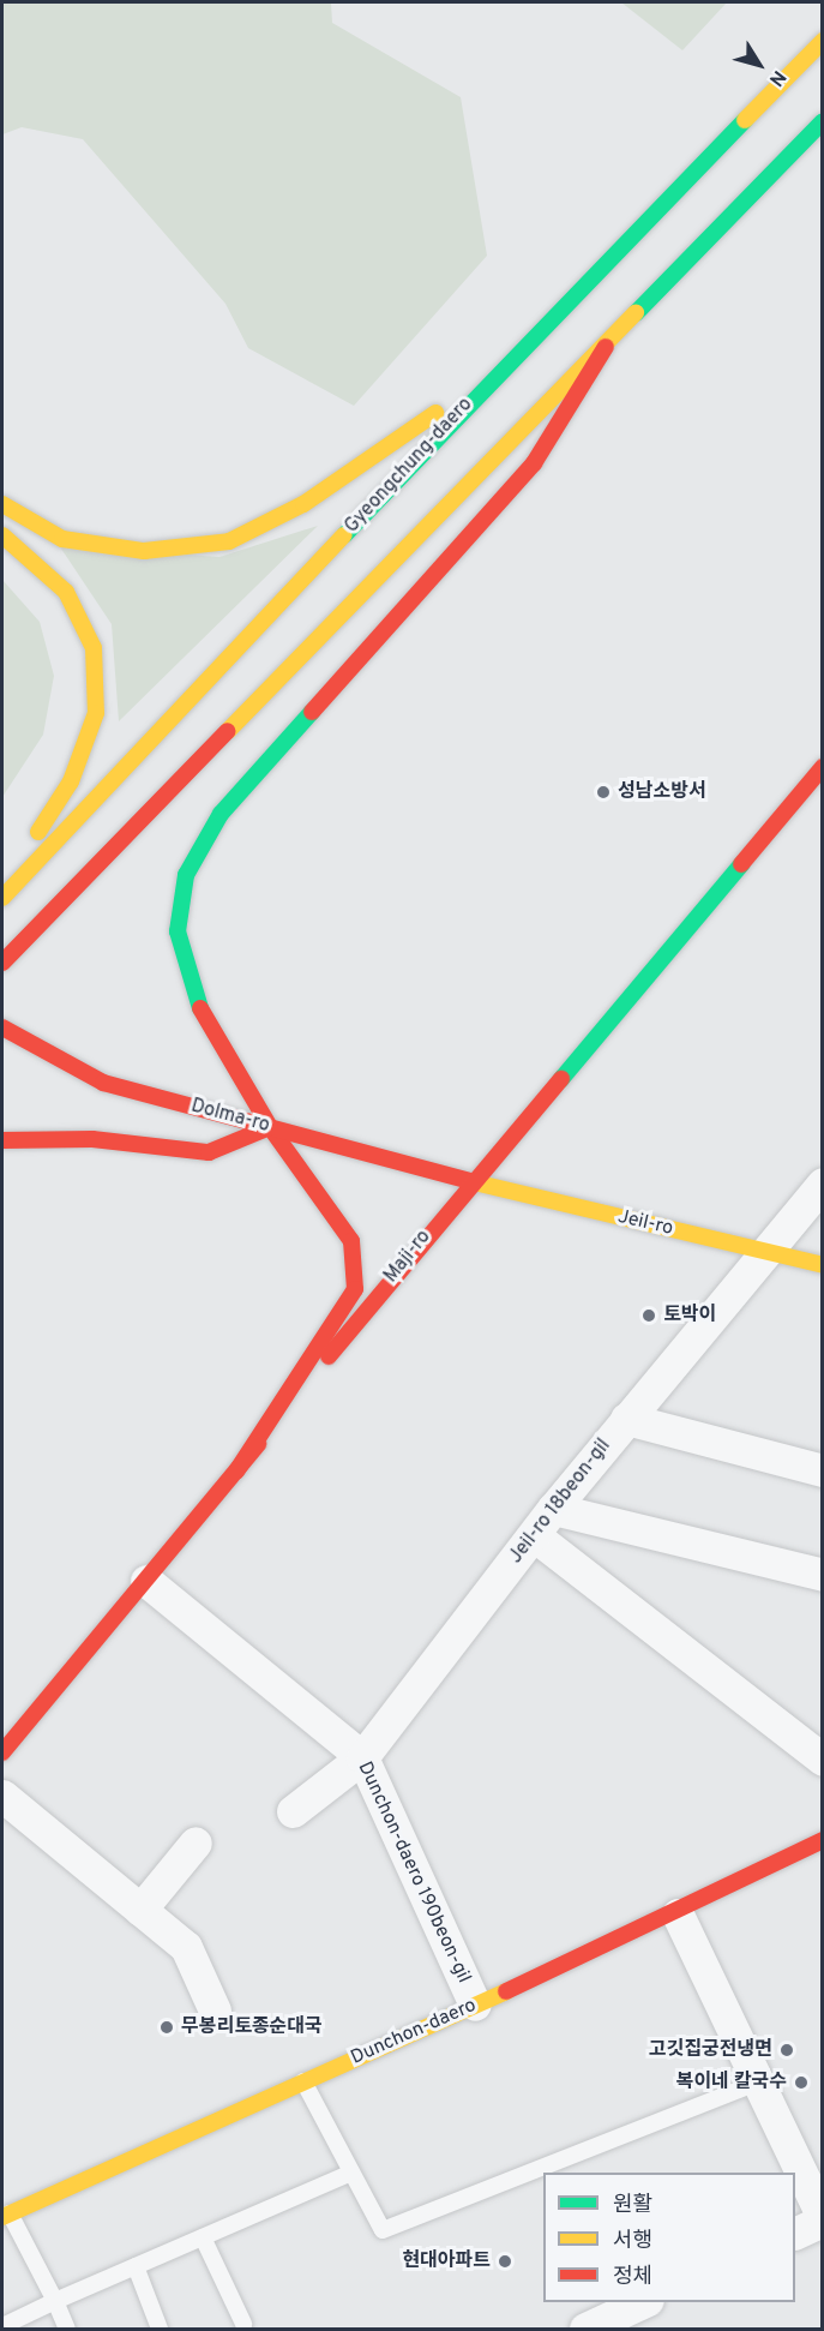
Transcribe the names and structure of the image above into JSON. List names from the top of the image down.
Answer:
{
  "streets": {
    "main road": [
      "Gyeongchung-daero",
      "Dolma-ro",
      "Jeil-ro",
      "Maji-ro",
      "Dunchon-daero"
    ],
    "street": ["Jeil-ro 18beon-gil", "Dunchon-daero 190beon-gil"]
  },
  "crossings": [
    ["Dolma-ro", "Jeil-ro"],
    ["Dolma-ro", "Maji-ro"],
    ["Jeil-ro", "Maji-ro"],
    ["Jeil-ro", "Jeil-ro 18beon-gil"],
    ["Maji-ro", "Dunchon-daero 190beon-gil"],
    ["Jeil-ro 18beon-gil", "Dunchon-daero 190beon-gil"],
    ["Dunchon-daero 190beon-gil", "Dunchon-daero"]
  ],
  "places": [
    "성남소방서",
    "토박이",
    "무봉리토종순대국",
    "고깃집궁전냉면",
    "복이네 칼국수",
    "현대아파트"
  ],
  "legend": ["원활", "서행", "정체"],
  "north": "bottom right"
}
